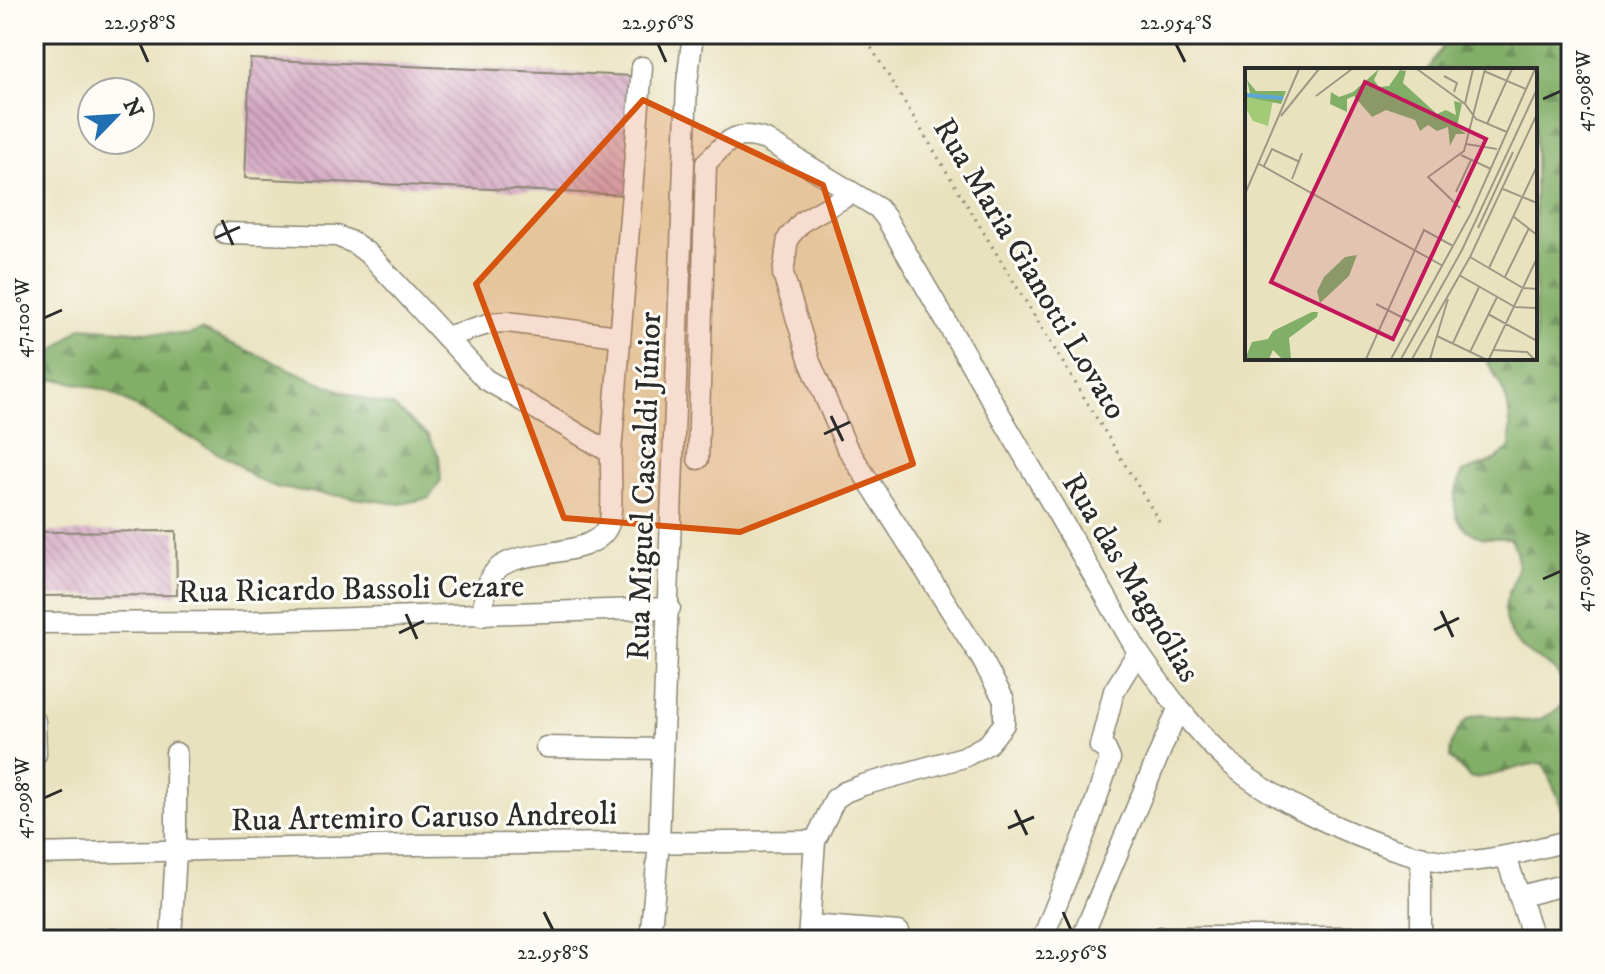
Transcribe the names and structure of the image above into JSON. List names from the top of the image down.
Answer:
{
  "streets": {
    "street": [
      "Rua Miguel Cascaldi Júnior",
      "Rua das Magnólias",
      "Rua Ricardo Bassoli Cezare",
      "Rua Artemiro Caruso Andreoli"
    ],
    "path": ["Rua Maria Gianotti Lovato"]
  },
  "crossings": [
    ["Rua Miguel Cascaldi Júnior", "Rua Ricardo Bassoli Cezare"],
    ["Rua Miguel Cascaldi Júnior", "Rua Artemiro Caruso Andreoli"]
  ],
  "north": "top right",
  "coordinates": [
    "22.958°S",
    "22.956°S",
    "22.954°S",
    "47.098°W",
    "47.100°W",
    "47.096°W"
  ]
}
